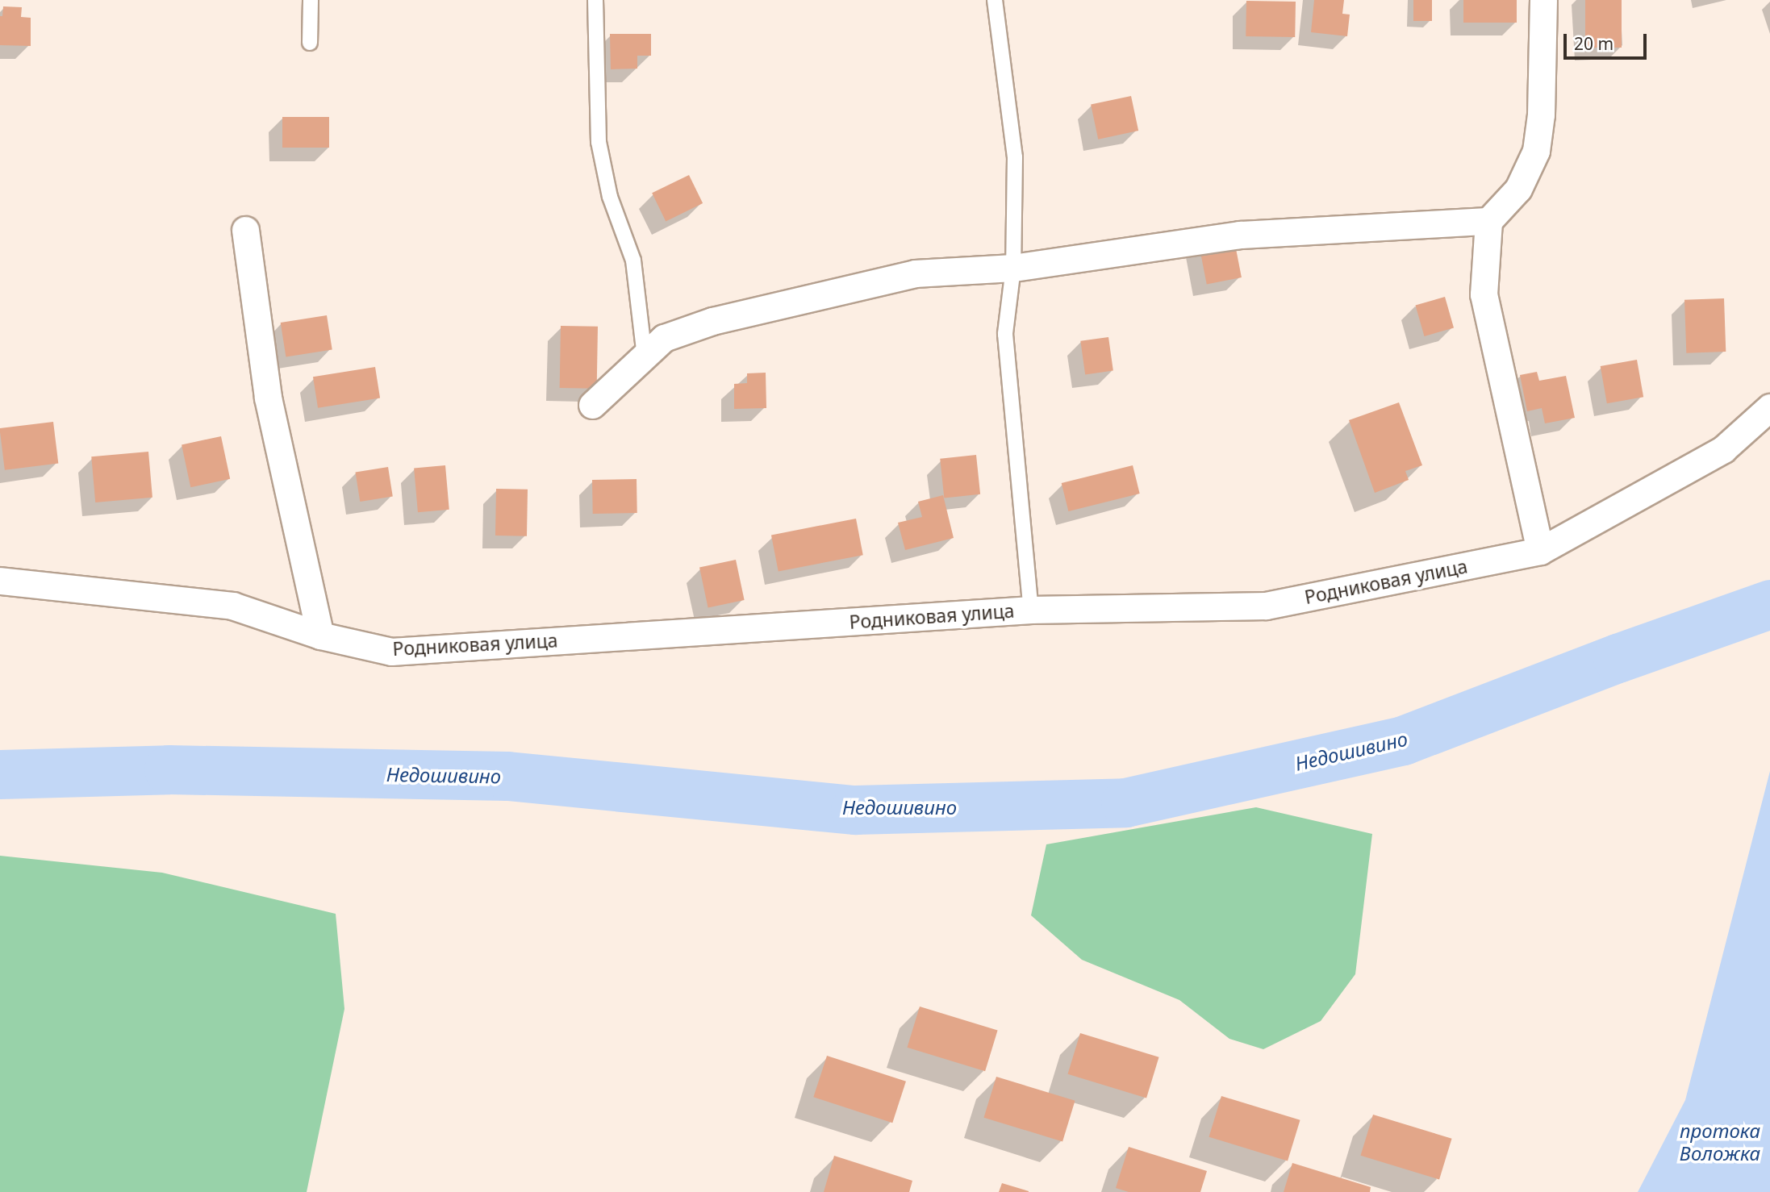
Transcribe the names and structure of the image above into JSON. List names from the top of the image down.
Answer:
{
  "streets": {
    "street": ["Родниковая улица"]
  },
  "water": ["Недошивино", "протока Воложка"],
  "scale_bar": "20 m"
}
